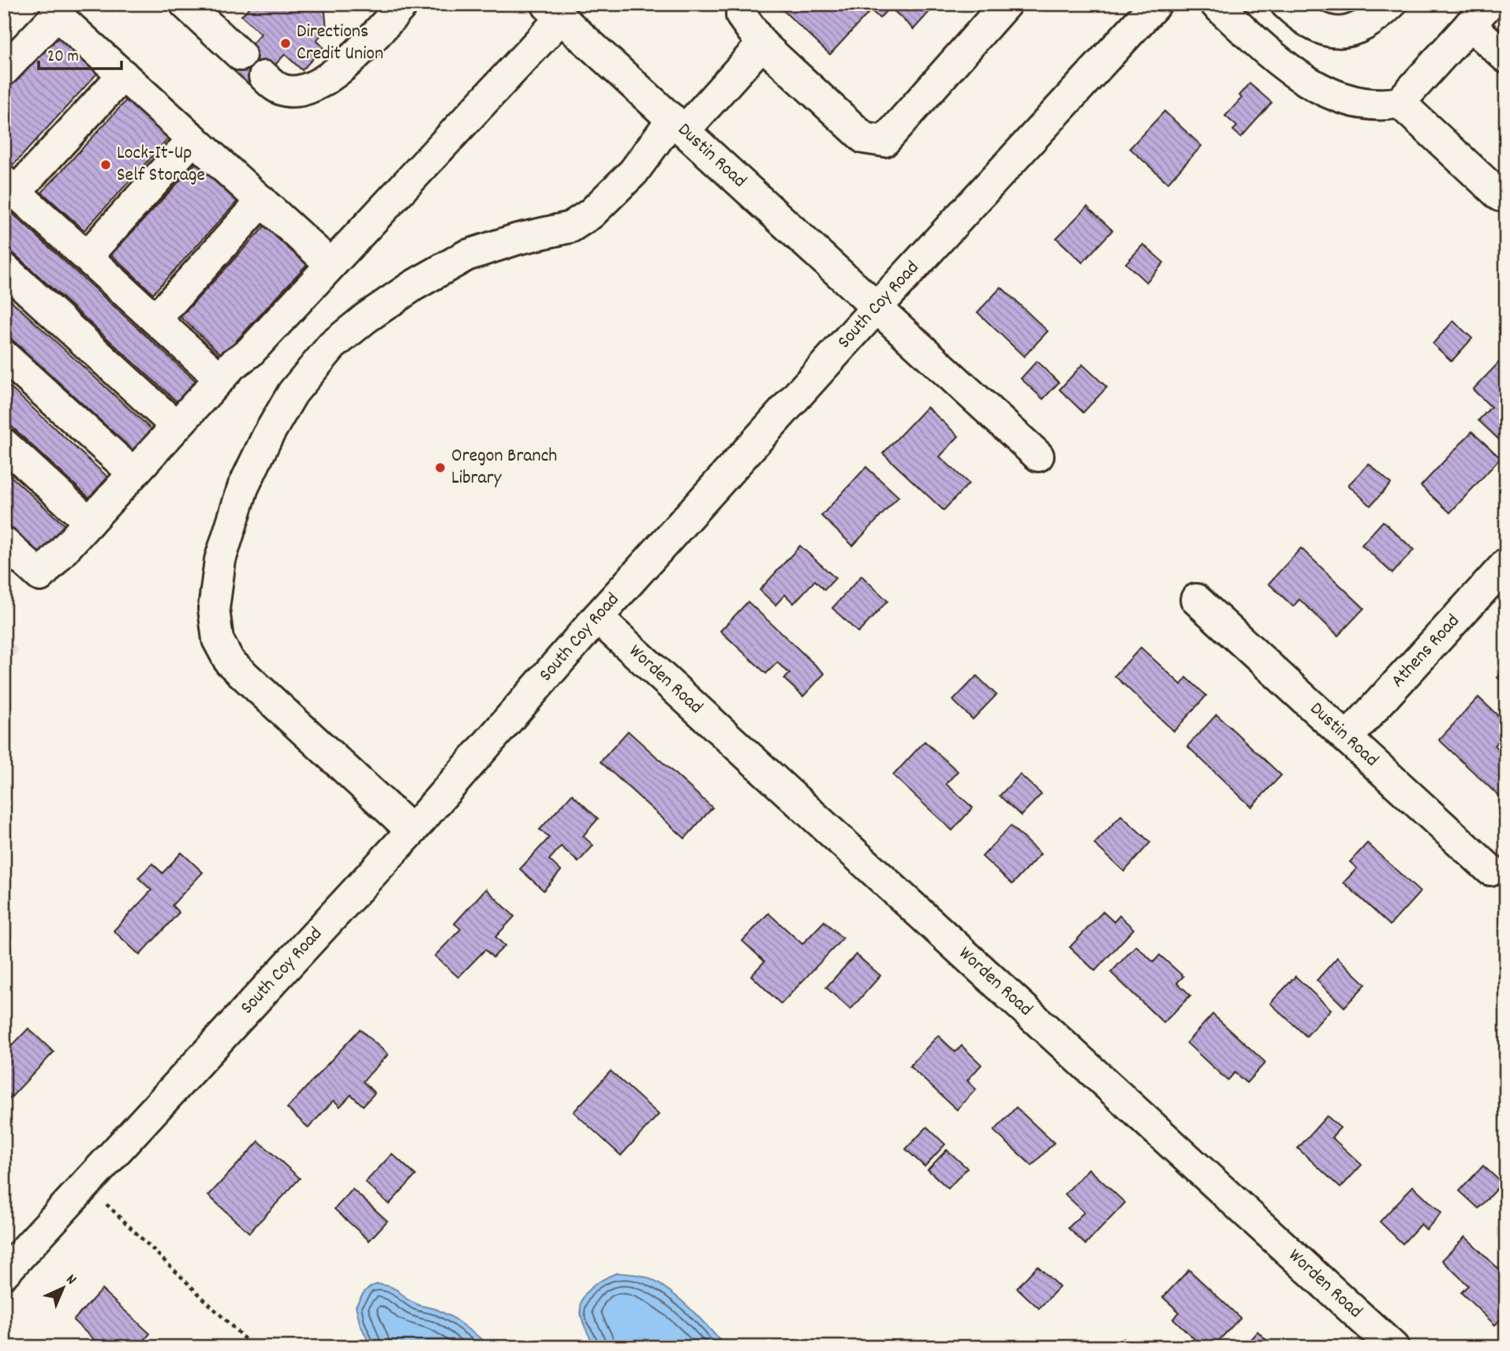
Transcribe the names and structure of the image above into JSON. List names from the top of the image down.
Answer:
{
  "streets": {
    "street": [
      "Dustin Road",
      "South Coy Road",
      "Athens Road",
      "Worden Road"
    ]
  },
  "crossings": [
    ["Dustin Road", "South Coy Road"],
    ["Dustin Road", "Athens Road"],
    ["South Coy Road", "Worden Road"]
  ],
  "places": ["Directions Credit Union", "Lock-It-Up Self Storage", "Oregon Branch Library"],
  "scale_bar": "20 m",
  "north": "top right"
}
